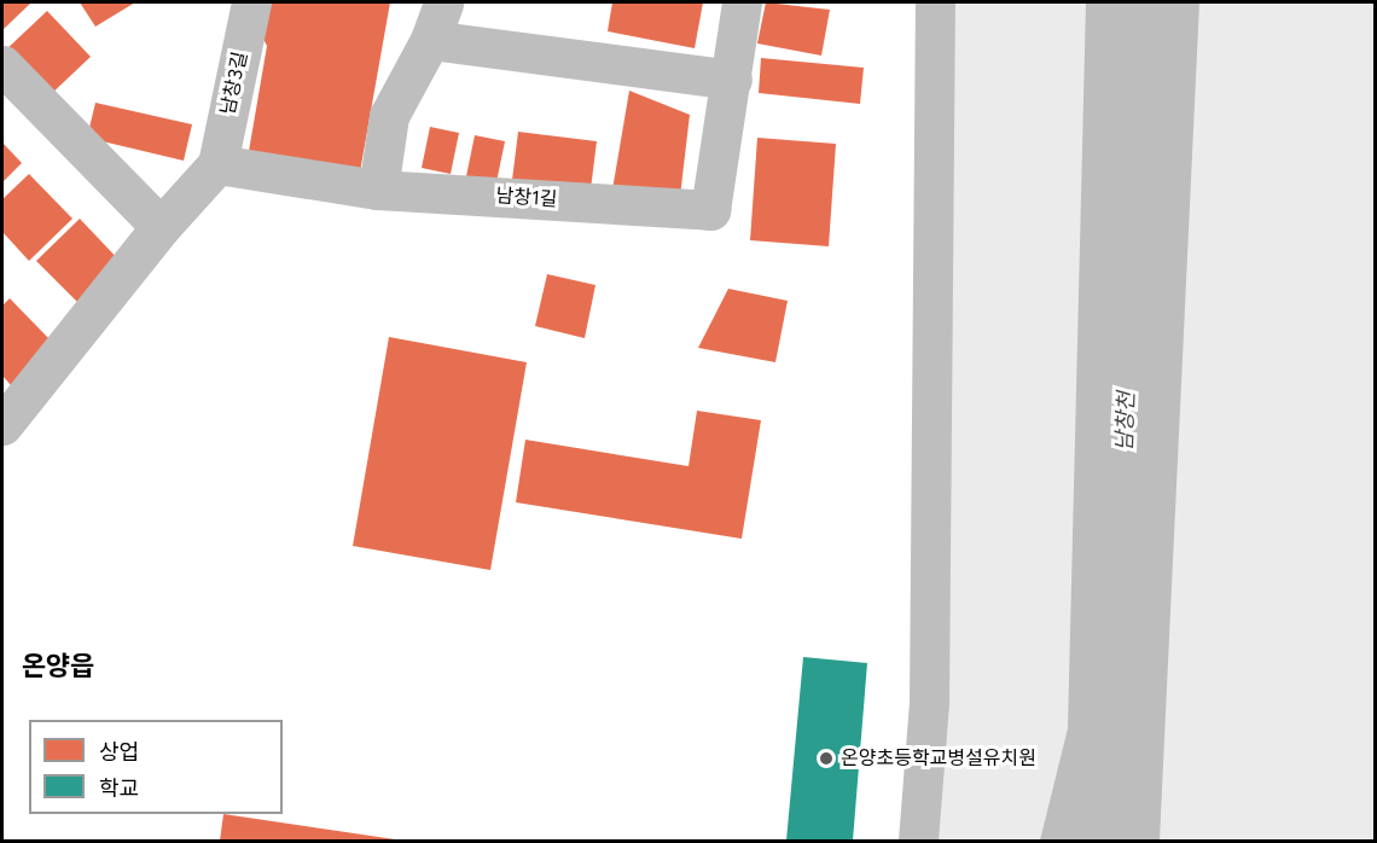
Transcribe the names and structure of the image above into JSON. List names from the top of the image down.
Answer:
{
  "streets": {
    "street": ["남창3길", "남창1길"]
  },
  "crossings": [
    ["남창3길", "남창1길"]
  ],
  "districts": ["온양읍"],
  "water": ["남창천"],
  "places": ["온양초등학교병설유치원"],
  "legend": ["상업", "학교"]
}
